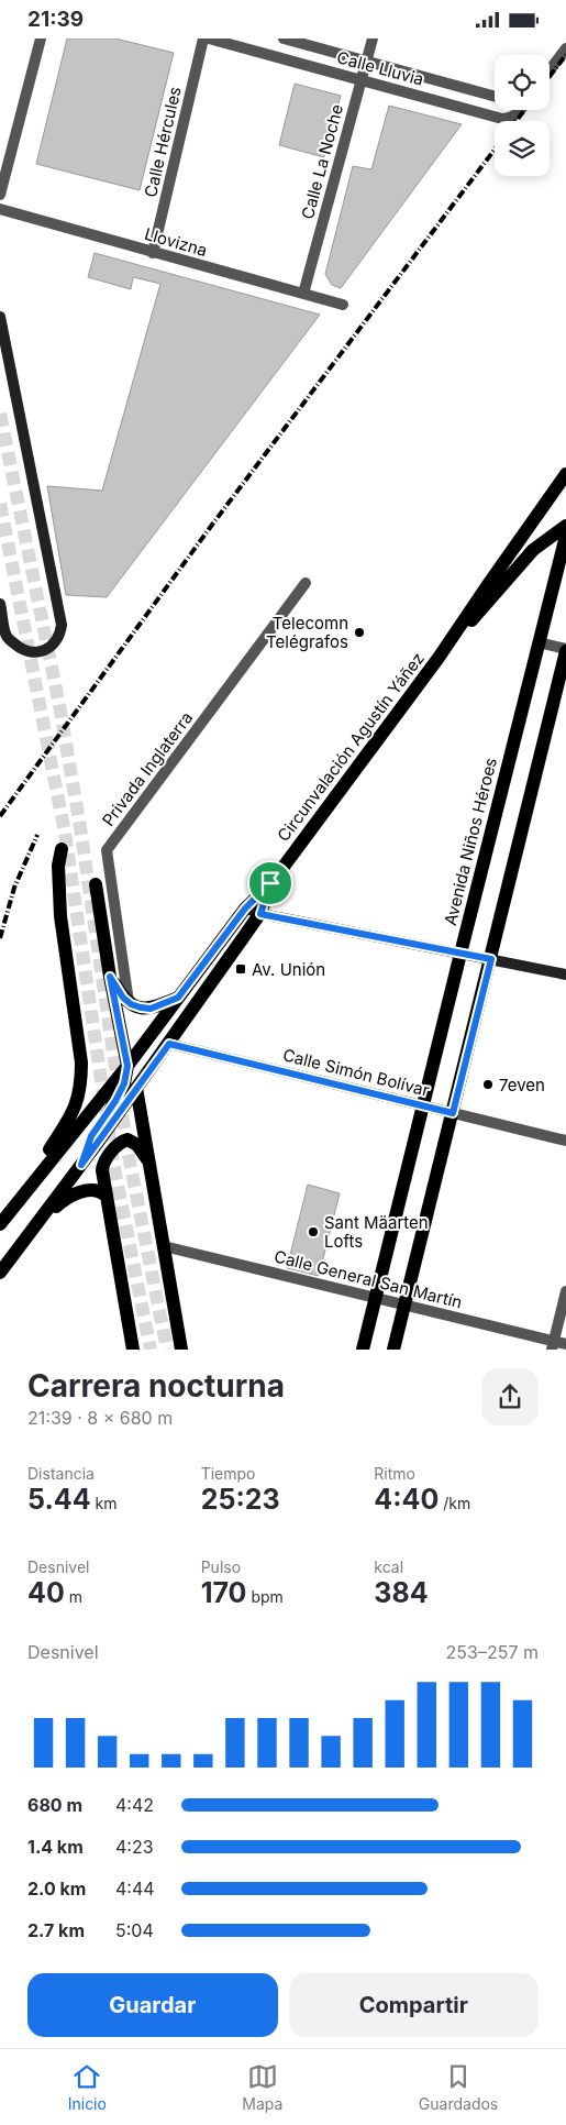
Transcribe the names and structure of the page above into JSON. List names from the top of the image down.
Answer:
{
  "streets": {
    "main road": ["Circunvalación Agustín Yáñez", "Avenida Niños Héroes"],
    "street": [
      "Calle Lluvia",
      "Calle Hércules",
      "Calle La Noche",
      "Llovizna",
      "Privada Inglaterra",
      "Calle Simón Bolívar",
      "Calle General San Martín"
    ]
  },
  "crossings": [
    ["Calle Lluvia", "Calle La Noche"],
    ["Calle Hércules", "Llovizna"],
    ["Calle La Noche", "Llovizna"],
    ["Circunvalación Agustín Yáñez", "Calle Simón Bolívar"],
    ["Avenida Niños Héroes", "Calle Simón Bolívar"],
    ["Avenida Niños Héroes", "Calle General San Martín"]
  ],
  "places": {
    "other": ["Telecomn Telégrafos", "7even", "Sant Mäarten Lofts"],
    "transit": ["Av. Unión"]
  },
  "page": {
    "status": "21:39",
    "heading": ["Carrera nocturna", "21:39 · 8 × 680 m"],
    "stats": [
      ["Distancia", "5.44 km"],
      ["Tiempo", "25:23"],
      ["Ritmo", "4:40 /km"],
      ["Desnivel", "40 m"],
      ["Pulso", "170 bpm"],
      ["kcal", "384"]
    ],
    "chart": ["Desnivel", "253–257 m"],
    "list": [
      {
        "name": "680 m",
        "note": "4:42"
      },
      {
        "name": "1.4 km",
        "note": "4:23"
      },
      {
        "name": "2.0 km",
        "note": "4:44"
      },
      {
        "name": "2.7 km",
        "note": "5:04"
      }
    ],
    "buttons": ["Guardar", "Compartir"],
    "tabs": ["Inicio", "Mapa", "Guardados"]
  }
}
